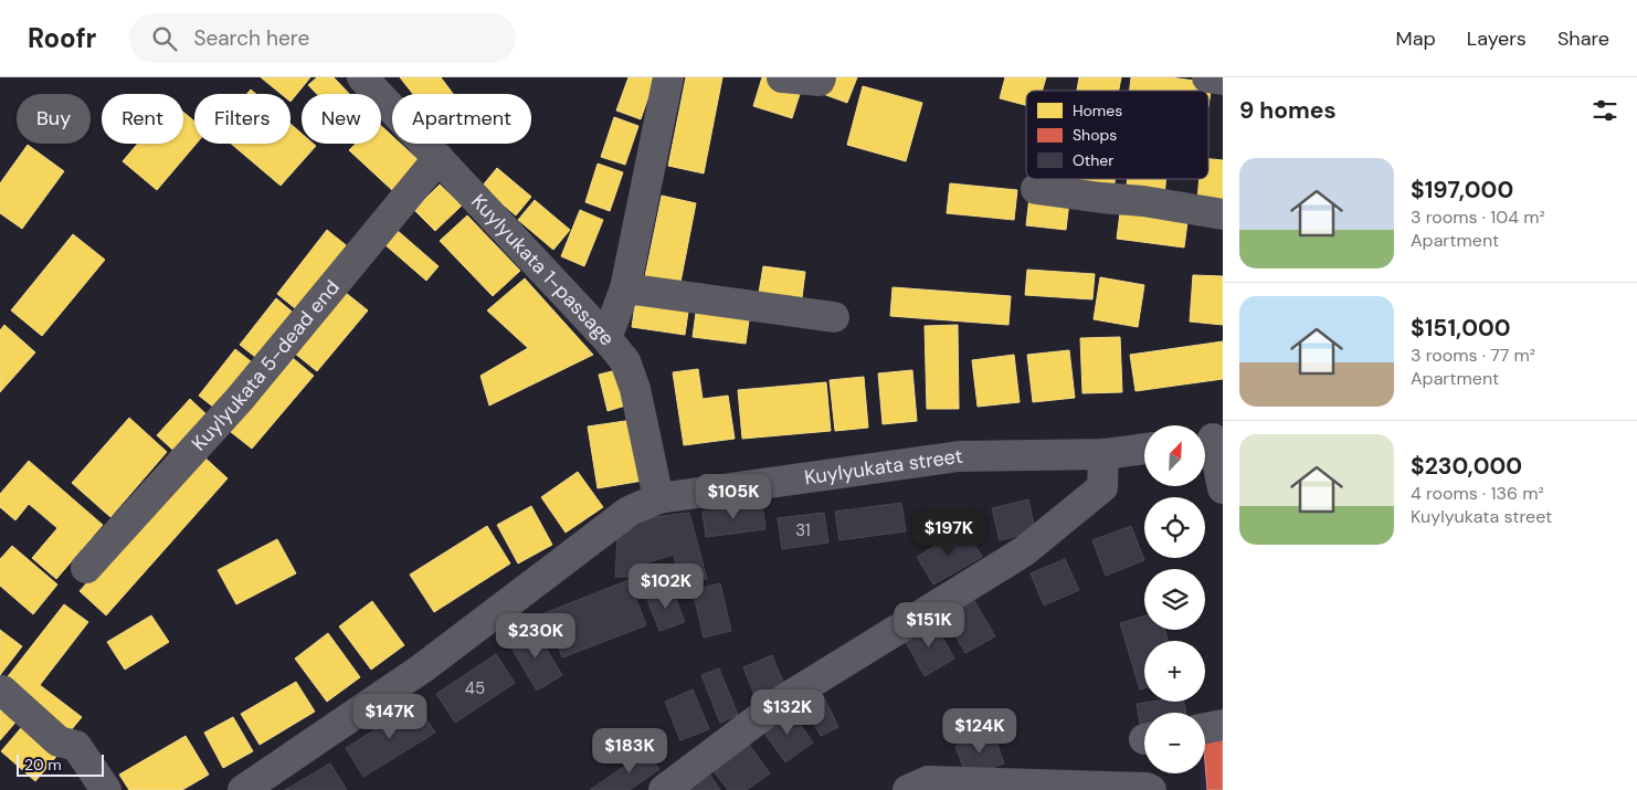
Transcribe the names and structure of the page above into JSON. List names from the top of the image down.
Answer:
{
  "streets": {
    "street": ["Kuylyukata 1-passage", "Kuylyukata 5-dead end", "Kuylyukata street"]
  },
  "crossings": [
    ["Kuylyukata 1-passage", "Kuylyukata 5-dead end"],
    ["Kuylyukata 1-passage", "Kuylyukata street"]
  ],
  "house_numbers": ["31", "45"],
  "legend": ["Homes", "Shops", "Other"],
  "scale_bar": "20 m",
  "north": "top right",
  "page": {
    "header": "Roofr",
    "search": "Search here",
    "nav": ["Map", "Layers", "Share"],
    "heading": "9 homes",
    "chip": [
      "Buy",
      "Rent",
      "Filters",
      "New",
      "Apartment"
    ],
    "list": [
      {
        "name": "$197,000",
        "note": "3 rooms · 104 m² · Apartment"
      },
      {
        "name": "$151,000",
        "note": "3 rooms · 77 m² · Apartment"
      },
      {
        "name": "$230,000",
        "note": "4 rooms · 136 m² · Kuylyukata street"
      }
    ],
    "map_buttons": ["+", "−"],
    "price": [
      "$105K",
      "$197K",
      "$102K",
      "$151K",
      "$230K",
      "$132K",
      "$147K",
      "$124K",
      "$183K"
    ],
    "scale": "20 m"
  }
}
